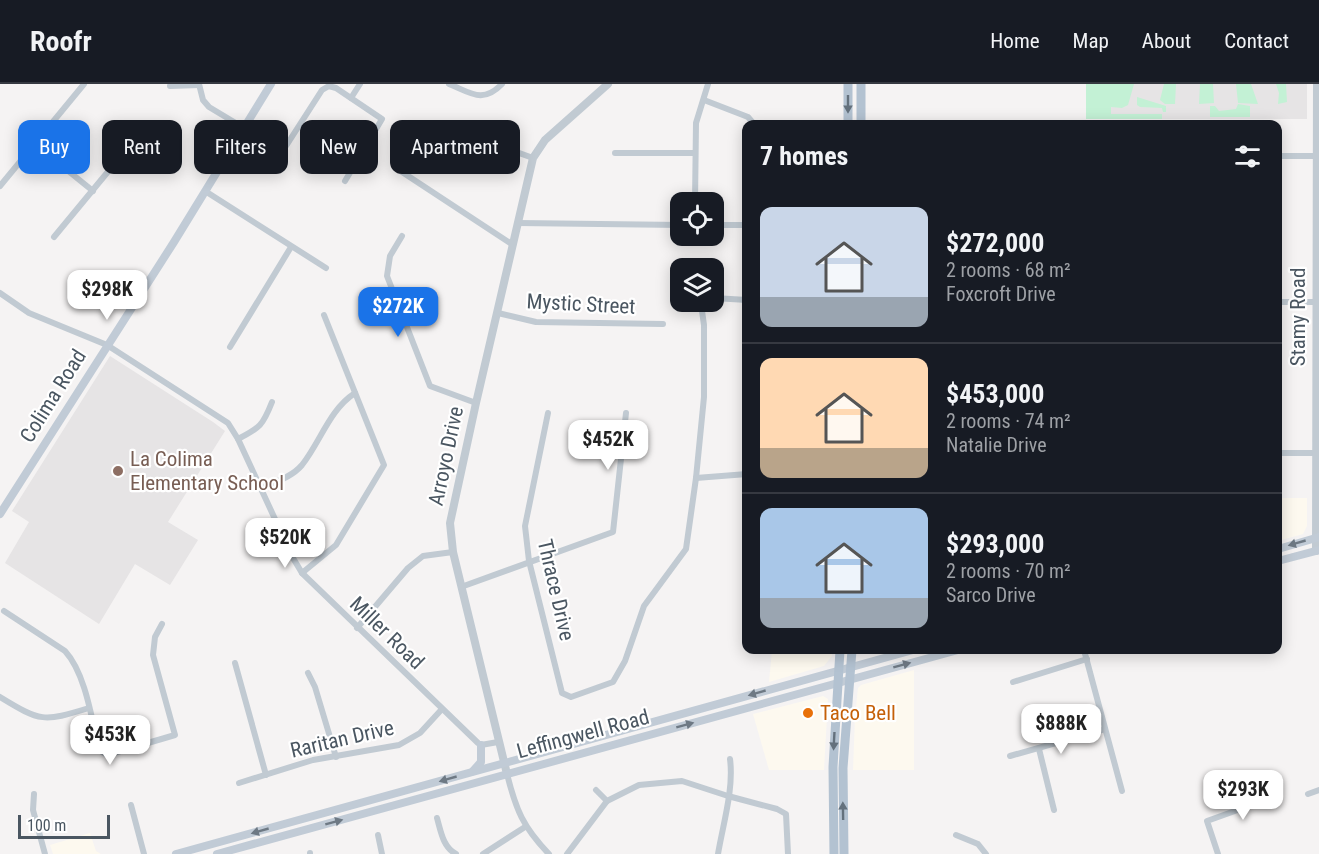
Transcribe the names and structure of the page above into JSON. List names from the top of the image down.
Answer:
{
  "streets": {
    "main road": ["Colima Road", "Leffingwell Road"],
    "street": [
      "Mystic Street",
      "Stamy Road",
      "Arroyo Drive",
      "Thrace Drive",
      "Miller Road",
      "Raritan Drive"
    ]
  },
  "crossings": [
    ["Mystic Street", "Arroyo Drive"],
    ["Colima Road", "Miller Road"],
    ["Arroyo Drive", "Leffingwell Road"],
    ["Miller Road", "Raritan Drive"]
  ],
  "places": ["La Colima Elementary School", "Taco Bell"],
  "scale_bar": "100 m",
  "page": {
    "header": "Roofr",
    "nav": [
      "Home",
      "Map",
      "About",
      "Contact"
    ],
    "chip": [
      "Buy",
      "Rent",
      "Filters",
      "New",
      "Apartment"
    ],
    "heading": "7 homes",
    "list": [
      {
        "name": "$272,000",
        "note": "2 rooms · 68 m² · Foxcroft Drive"
      },
      {
        "name": "$453,000",
        "note": "2 rooms · 74 m² · Natalie Drive"
      },
      {
        "name": "$293,000",
        "note": "2 rooms · 70 m² · Sarco Drive"
      }
    ],
    "price": [
      "$298K",
      "$272K",
      "$452K",
      "$520K",
      "$888K",
      "$453K",
      "$293K"
    ],
    "scale": "100 m"
  }
}
